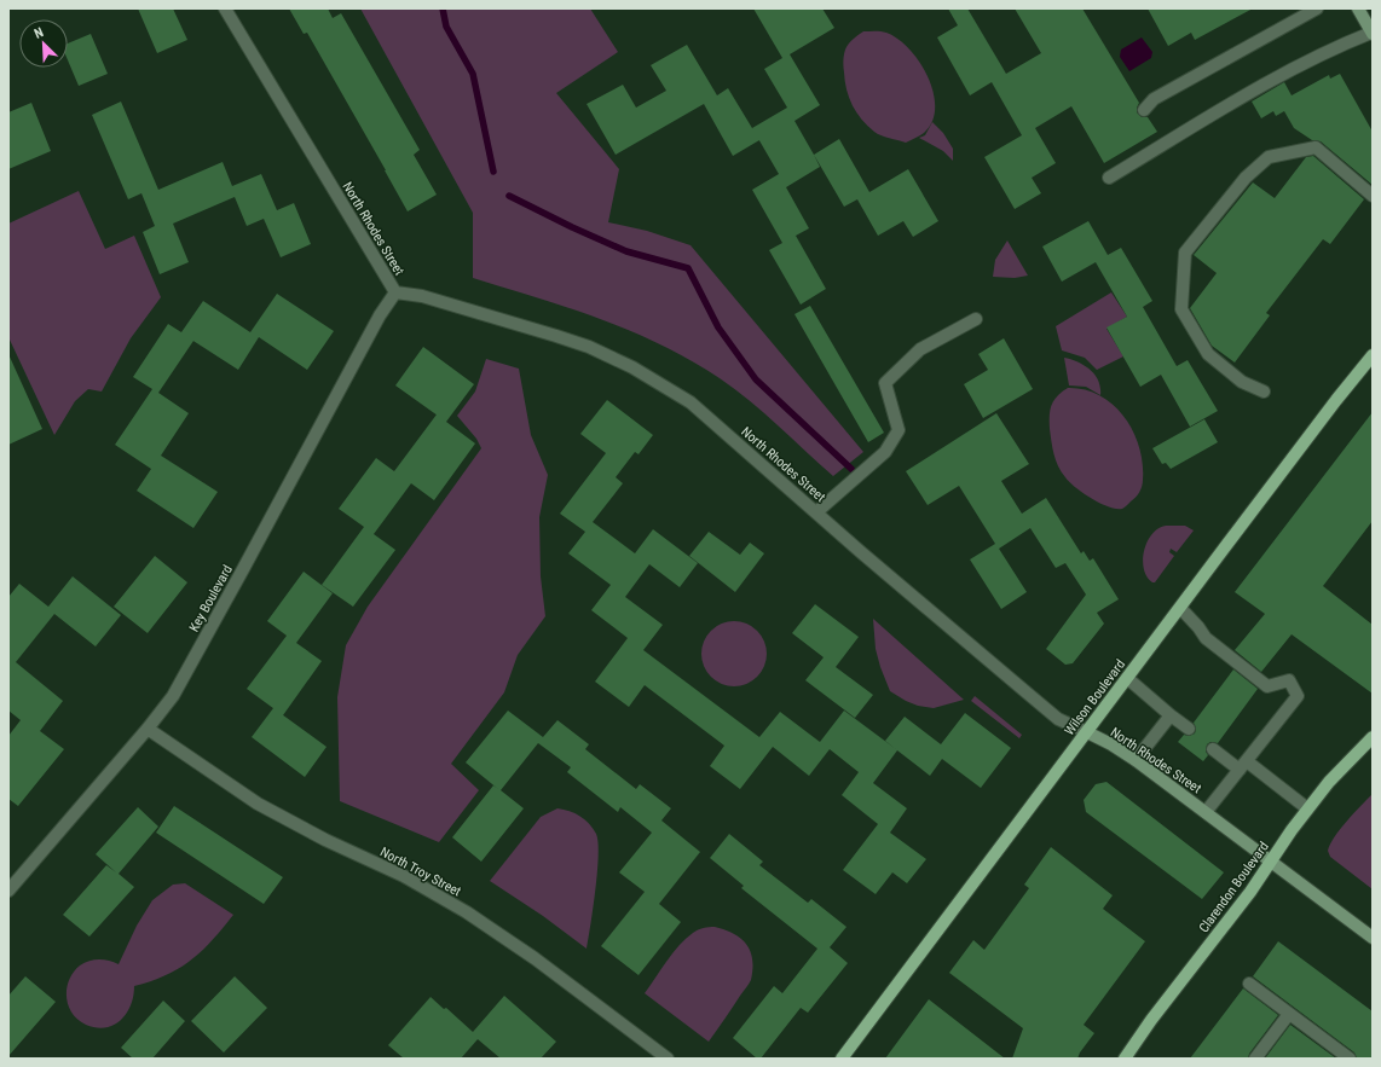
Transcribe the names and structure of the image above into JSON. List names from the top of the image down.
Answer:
{
  "streets": {
    "main road": ["Wilson Boulevard", "Clarendon Boulevard"],
    "street": ["North Rhodes Street", "Key Boulevard", "North Troy Street"]
  },
  "crossings": [
    ["North Rhodes Street", "Key Boulevard"],
    ["North Rhodes Street", "Wilson Boulevard"],
    ["North Rhodes Street", "Clarendon Boulevard"],
    ["Key Boulevard", "North Troy Street"]
  ],
  "north": "top left"
}
